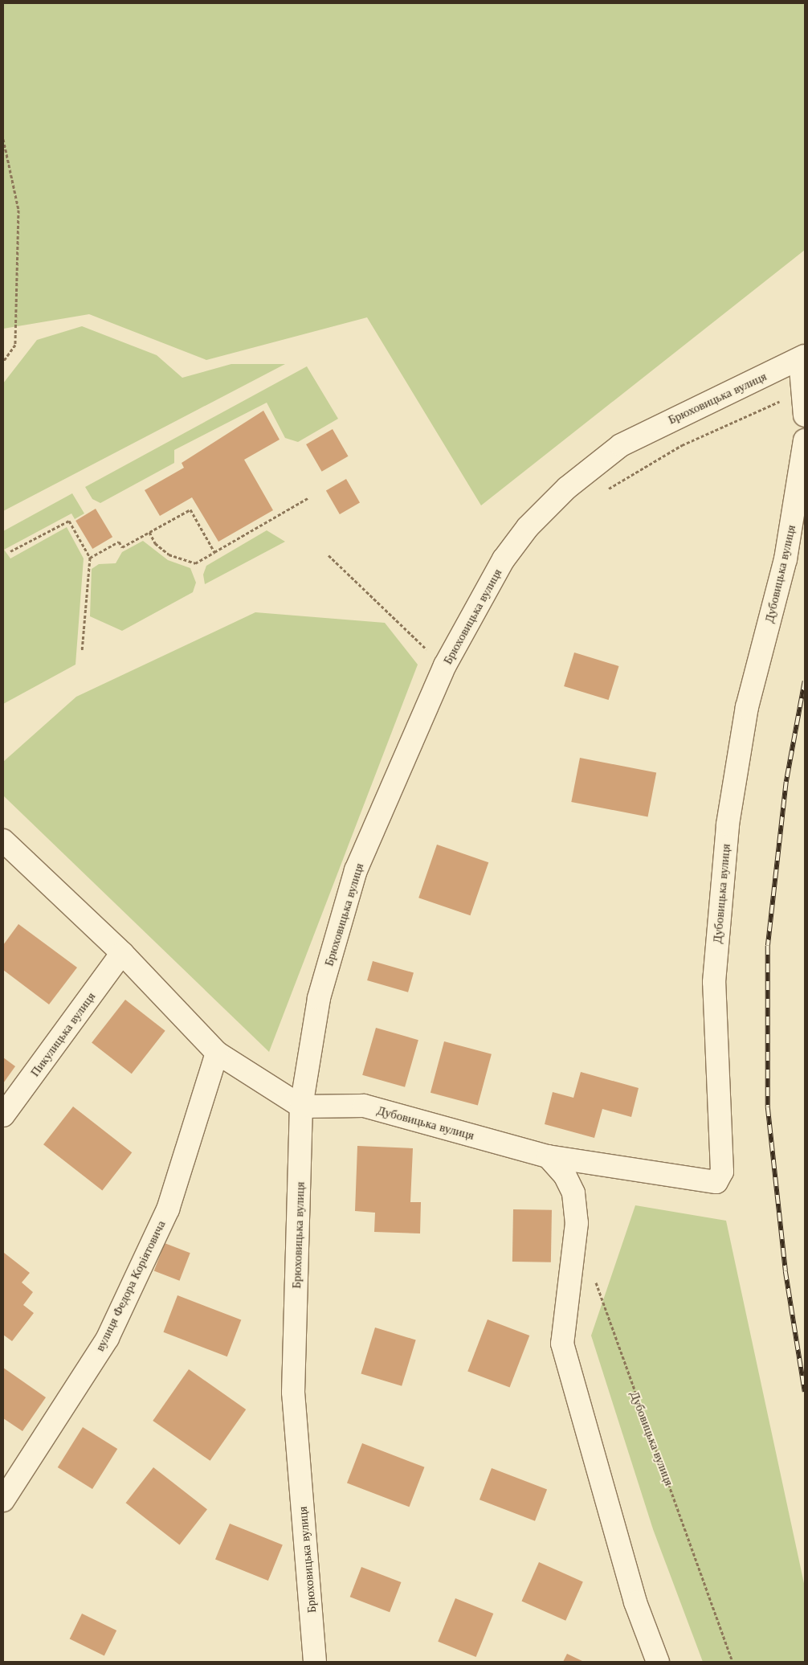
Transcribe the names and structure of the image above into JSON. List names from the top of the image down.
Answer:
{
  "streets": {
    "street": [
      "Брюховицька вулиця",
      "Дубовицька вулиця",
      "Пикулицька вулиця",
      "вулиця Федора Коріятовича"
    ]
  },
  "crossings": [
    ["Брюховицька вулиця", "Дубовицька вулиця"]
  ]
}
